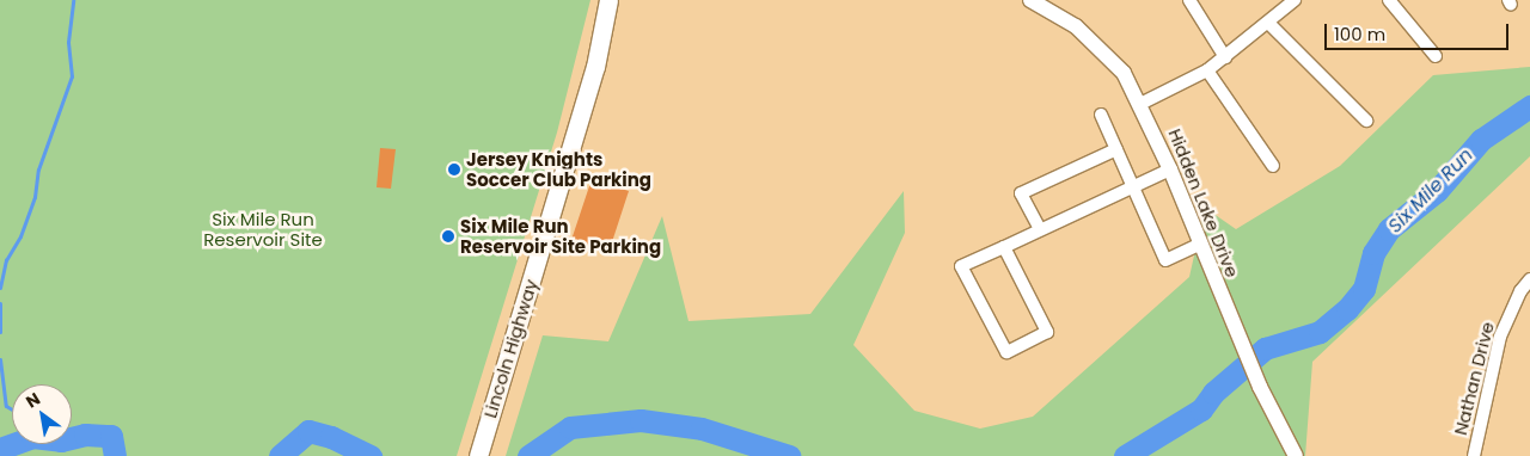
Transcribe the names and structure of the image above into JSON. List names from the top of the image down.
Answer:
{
  "streets": {
    "main road": ["Lincoln Highway"],
    "street": ["Hidden Lake Drive", "Nathan Drive"]
  },
  "water": ["Six Mile Run"],
  "parks": ["Six Mile Run Reservoir Site"],
  "places": ["Jersey Knights Soccer Club Parking", "Six Mile Run Reservoir Site Parking"],
  "scale_bar": "100 m",
  "north": "top left"
}
